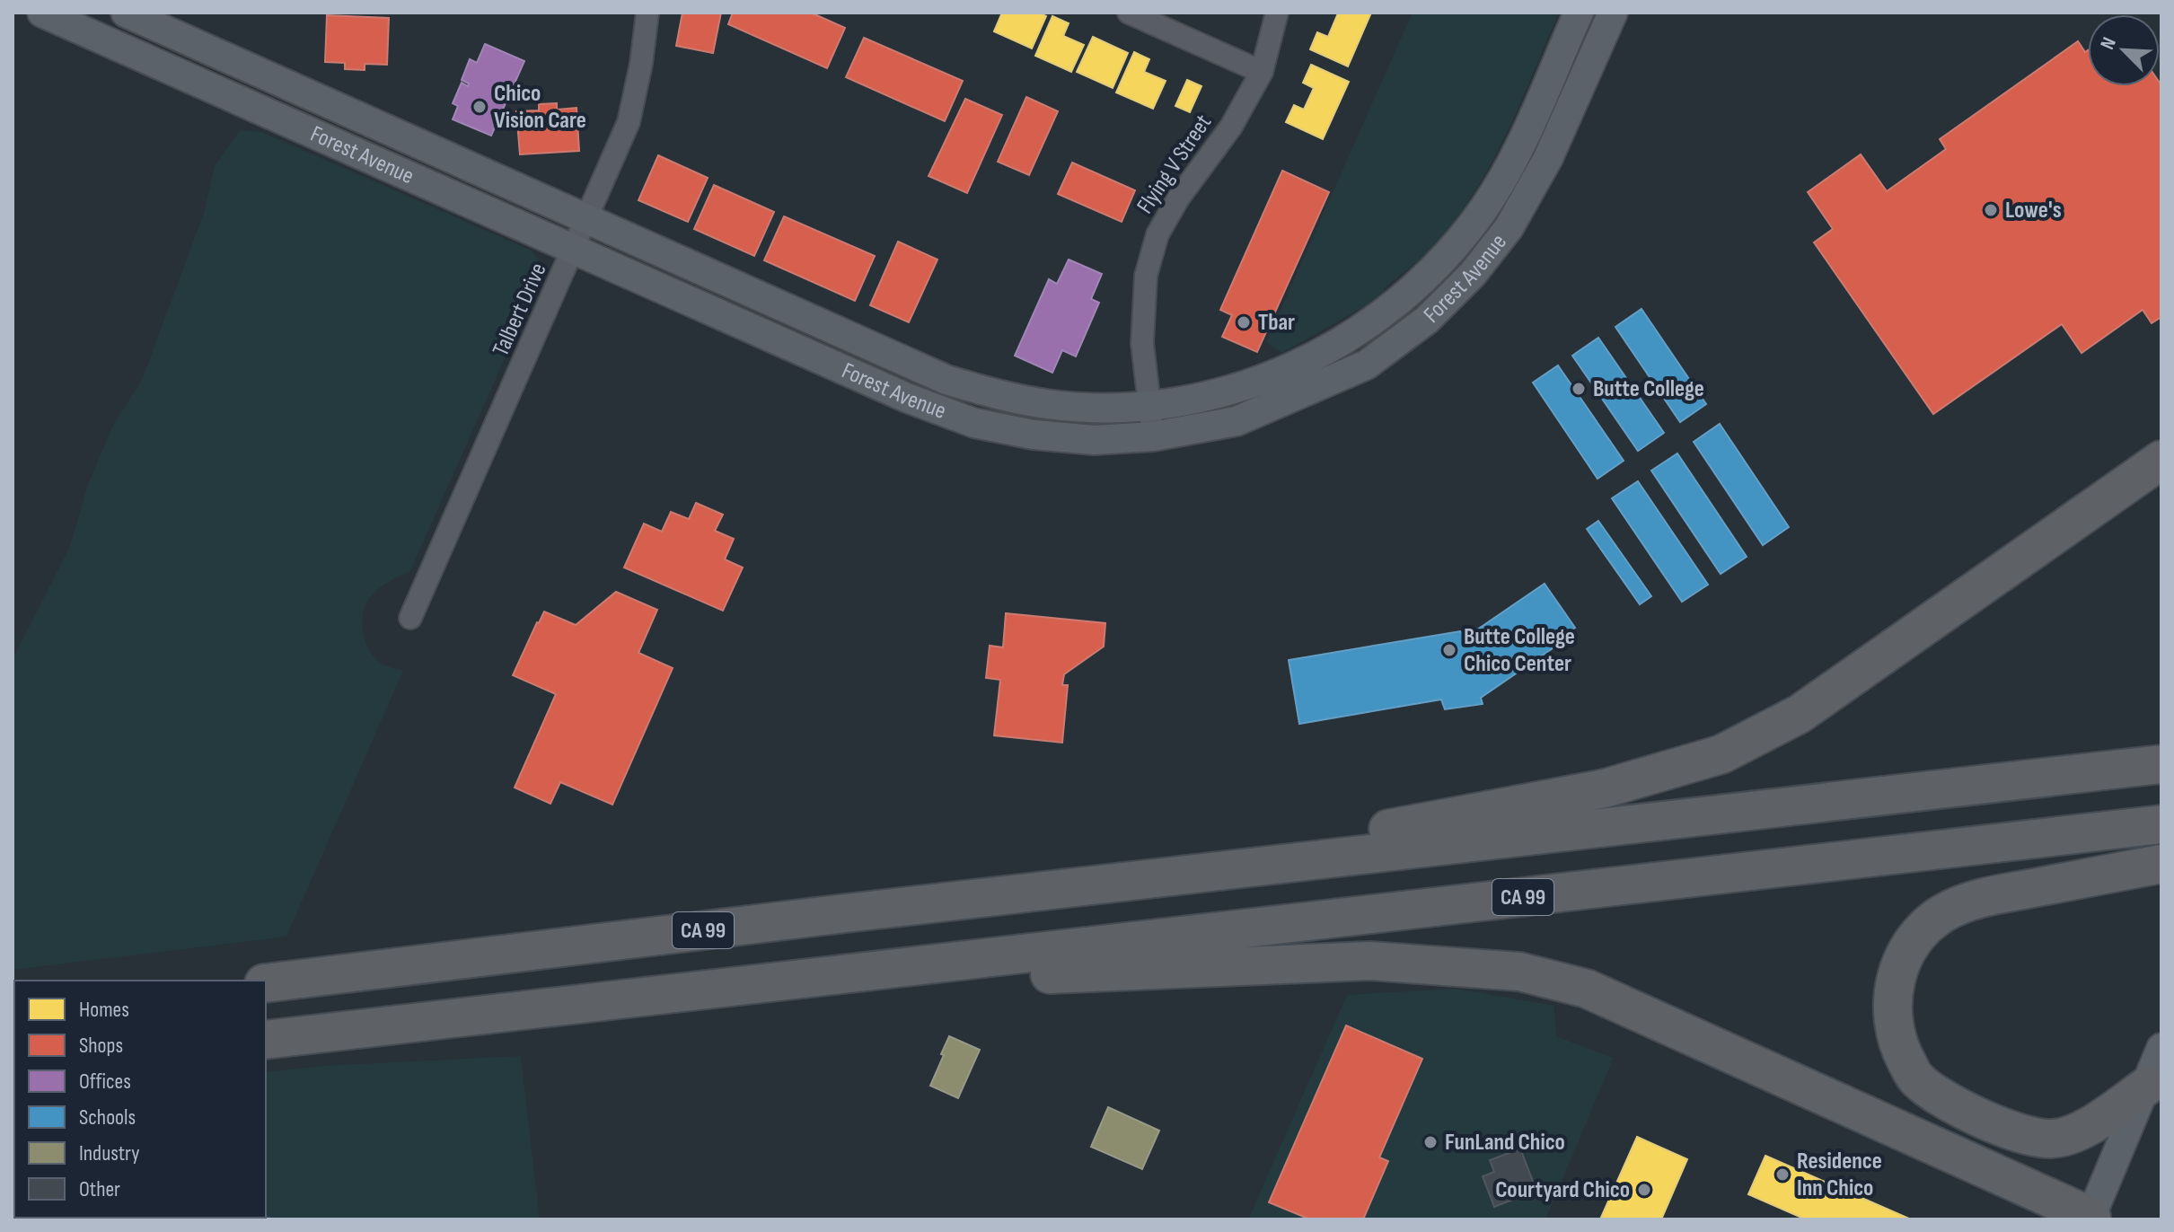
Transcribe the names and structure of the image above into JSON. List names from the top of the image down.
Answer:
{
  "streets": {
    "highway": ["CA 99"],
    "street": ["Forest Avenue", "Flying V Street", "Talbert Drive"]
  },
  "crossings": [
    ["Forest Avenue", "Flying V Street"],
    ["Forest Avenue", "Talbert Drive"]
  ],
  "places": [
    "Chico Vision Care",
    "Lowe's",
    "Tbar",
    "Butte College",
    "Butte College Chico Center",
    "FunLand Chico",
    "Residence Inn Chico",
    "Courtyard Chico"
  ],
  "legend": [
    "Homes",
    "Shops",
    "Offices",
    "Schools",
    "Industry",
    "Other"
  ],
  "north": "top left"
}
